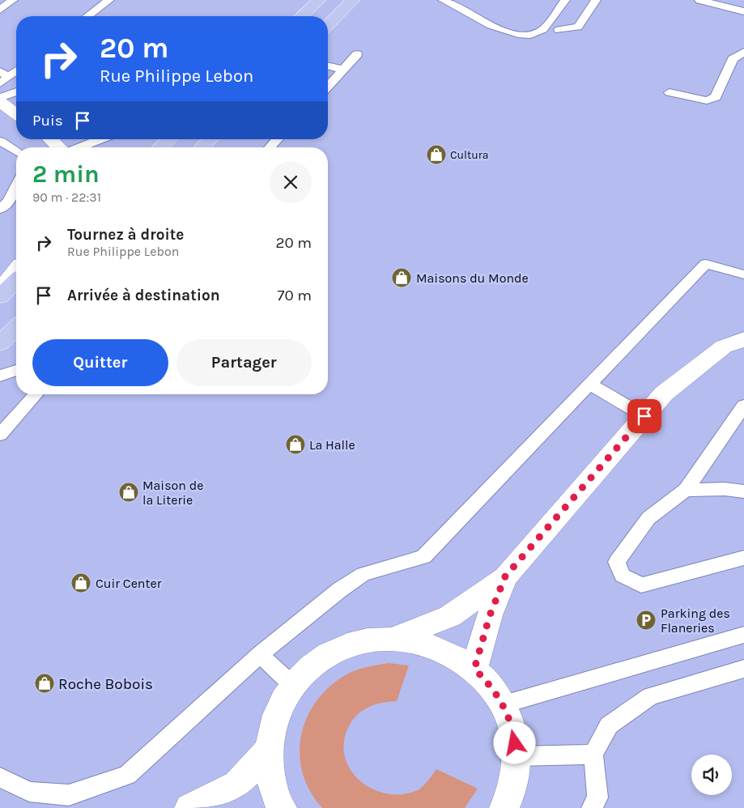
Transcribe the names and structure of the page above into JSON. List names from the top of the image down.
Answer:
{
  "places": {
    "shop": [
      "Cultura",
      "Maisons du Monde",
      "La Halle",
      "Maison de la Literie",
      "Cuir Center",
      "Roche Bobois"
    ],
    "parking": ["Parking des Flaneries"]
  },
  "page": {
    "turn": ["20 m", "Rue Philippe Lebon"],
    "then": "Puis",
    "heading": ["2 min", "90 m · 22:31"],
    "list": [
      {
        "name": "Tournez à droite",
        "note": "Rue Philippe Lebon",
        "value": "20 m"
      },
      {
        "name": "Arrivée à destination",
        "value": "70 m"
      }
    ],
    "buttons": ["Quitter", "Partager"]
  }
}
